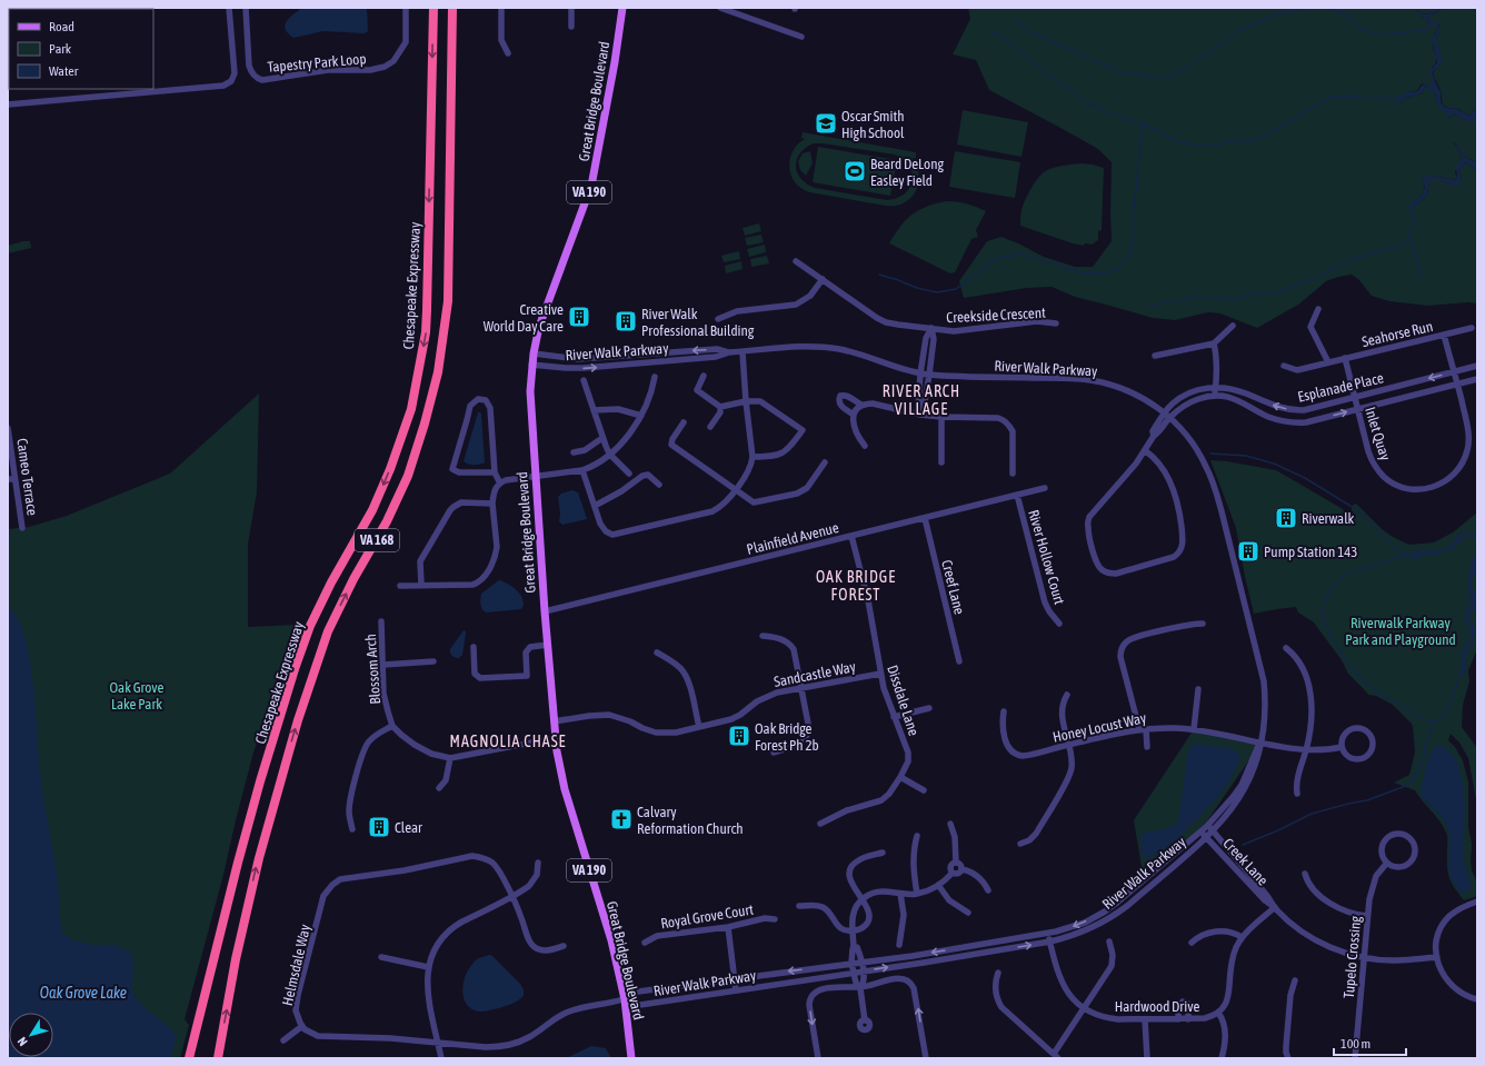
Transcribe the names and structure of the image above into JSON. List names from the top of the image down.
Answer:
{
  "streets": {
    "highway": ["Chesapeake Expressway", "VA 168"],
    "main road": ["Great Bridge Boulevard", "VA 190"],
    "street": [
      "Tapestry Park Loop",
      "Creekside Crescent",
      "Seahorse Run",
      "River Walk Parkway",
      "Esplanade Place",
      "Inlet Quay",
      "Cameo Terrace",
      "Plainfield Avenue",
      "River Hollow Court",
      "Creef Lane",
      "Blossom Arch",
      "Sandcastle Way",
      "Dissdale Lane",
      "Honey Locust Way",
      "Creek Lane",
      "Royal Grove Court",
      "Tupelo Crossing",
      "Helmsdale Way",
      "Hardwood Drive"
    ]
  },
  "crossings": [
    ["Great Bridge Boulevard", "River Walk Parkway"],
    ["Great Bridge Boulevard", "Plainfield Avenue"],
    ["Great Bridge Boulevard", "Sandcastle Way"],
    ["Great Bridge Boulevard", "Helmsdale Way"],
    ["Seahorse Run", "Inlet Quay"],
    ["River Walk Parkway", "Esplanade Place"],
    ["River Walk Parkway", "Honey Locust Way"],
    ["River Walk Parkway", "Creek Lane"],
    ["River Walk Parkway", "Helmsdale Way"],
    ["River Walk Parkway", "Hardwood Drive"],
    ["Esplanade Place", "Inlet Quay"],
    ["Plainfield Avenue", "River Hollow Court"],
    ["Plainfield Avenue", "Creef Lane"],
    ["Plainfield Avenue", "Dissdale Lane"],
    ["Sandcastle Way", "Dissdale Lane"],
    ["Creek Lane", "Tupelo Crossing"],
    ["Creek Lane", "Hardwood Drive"]
  ],
  "districts": ["RIVER ARCH VILLAGE", "OAK BRIDGE FOREST", "MAGNOLIA CHASE"],
  "water": ["Oak Grove Lake"],
  "parks": ["Riverwalk Parkway Park and Playground", "Oak Grove Lake Park"],
  "places": {
    "school or university": ["Oscar Smith High School"],
    "sports": ["Beard DeLong Easley Field"],
    "building": [
      "Creative World Day Care",
      "River Walk Professional Building",
      "Riverwalk",
      "Pump Station 143",
      "Oak Bridge Forest Ph 2b",
      "Clear"
    ],
    "church": ["Calvary Reformation Church"]
  },
  "legend": ["Road", "Park", "Water"],
  "scale_bar": "100 m",
  "north": "bottom left"
}
